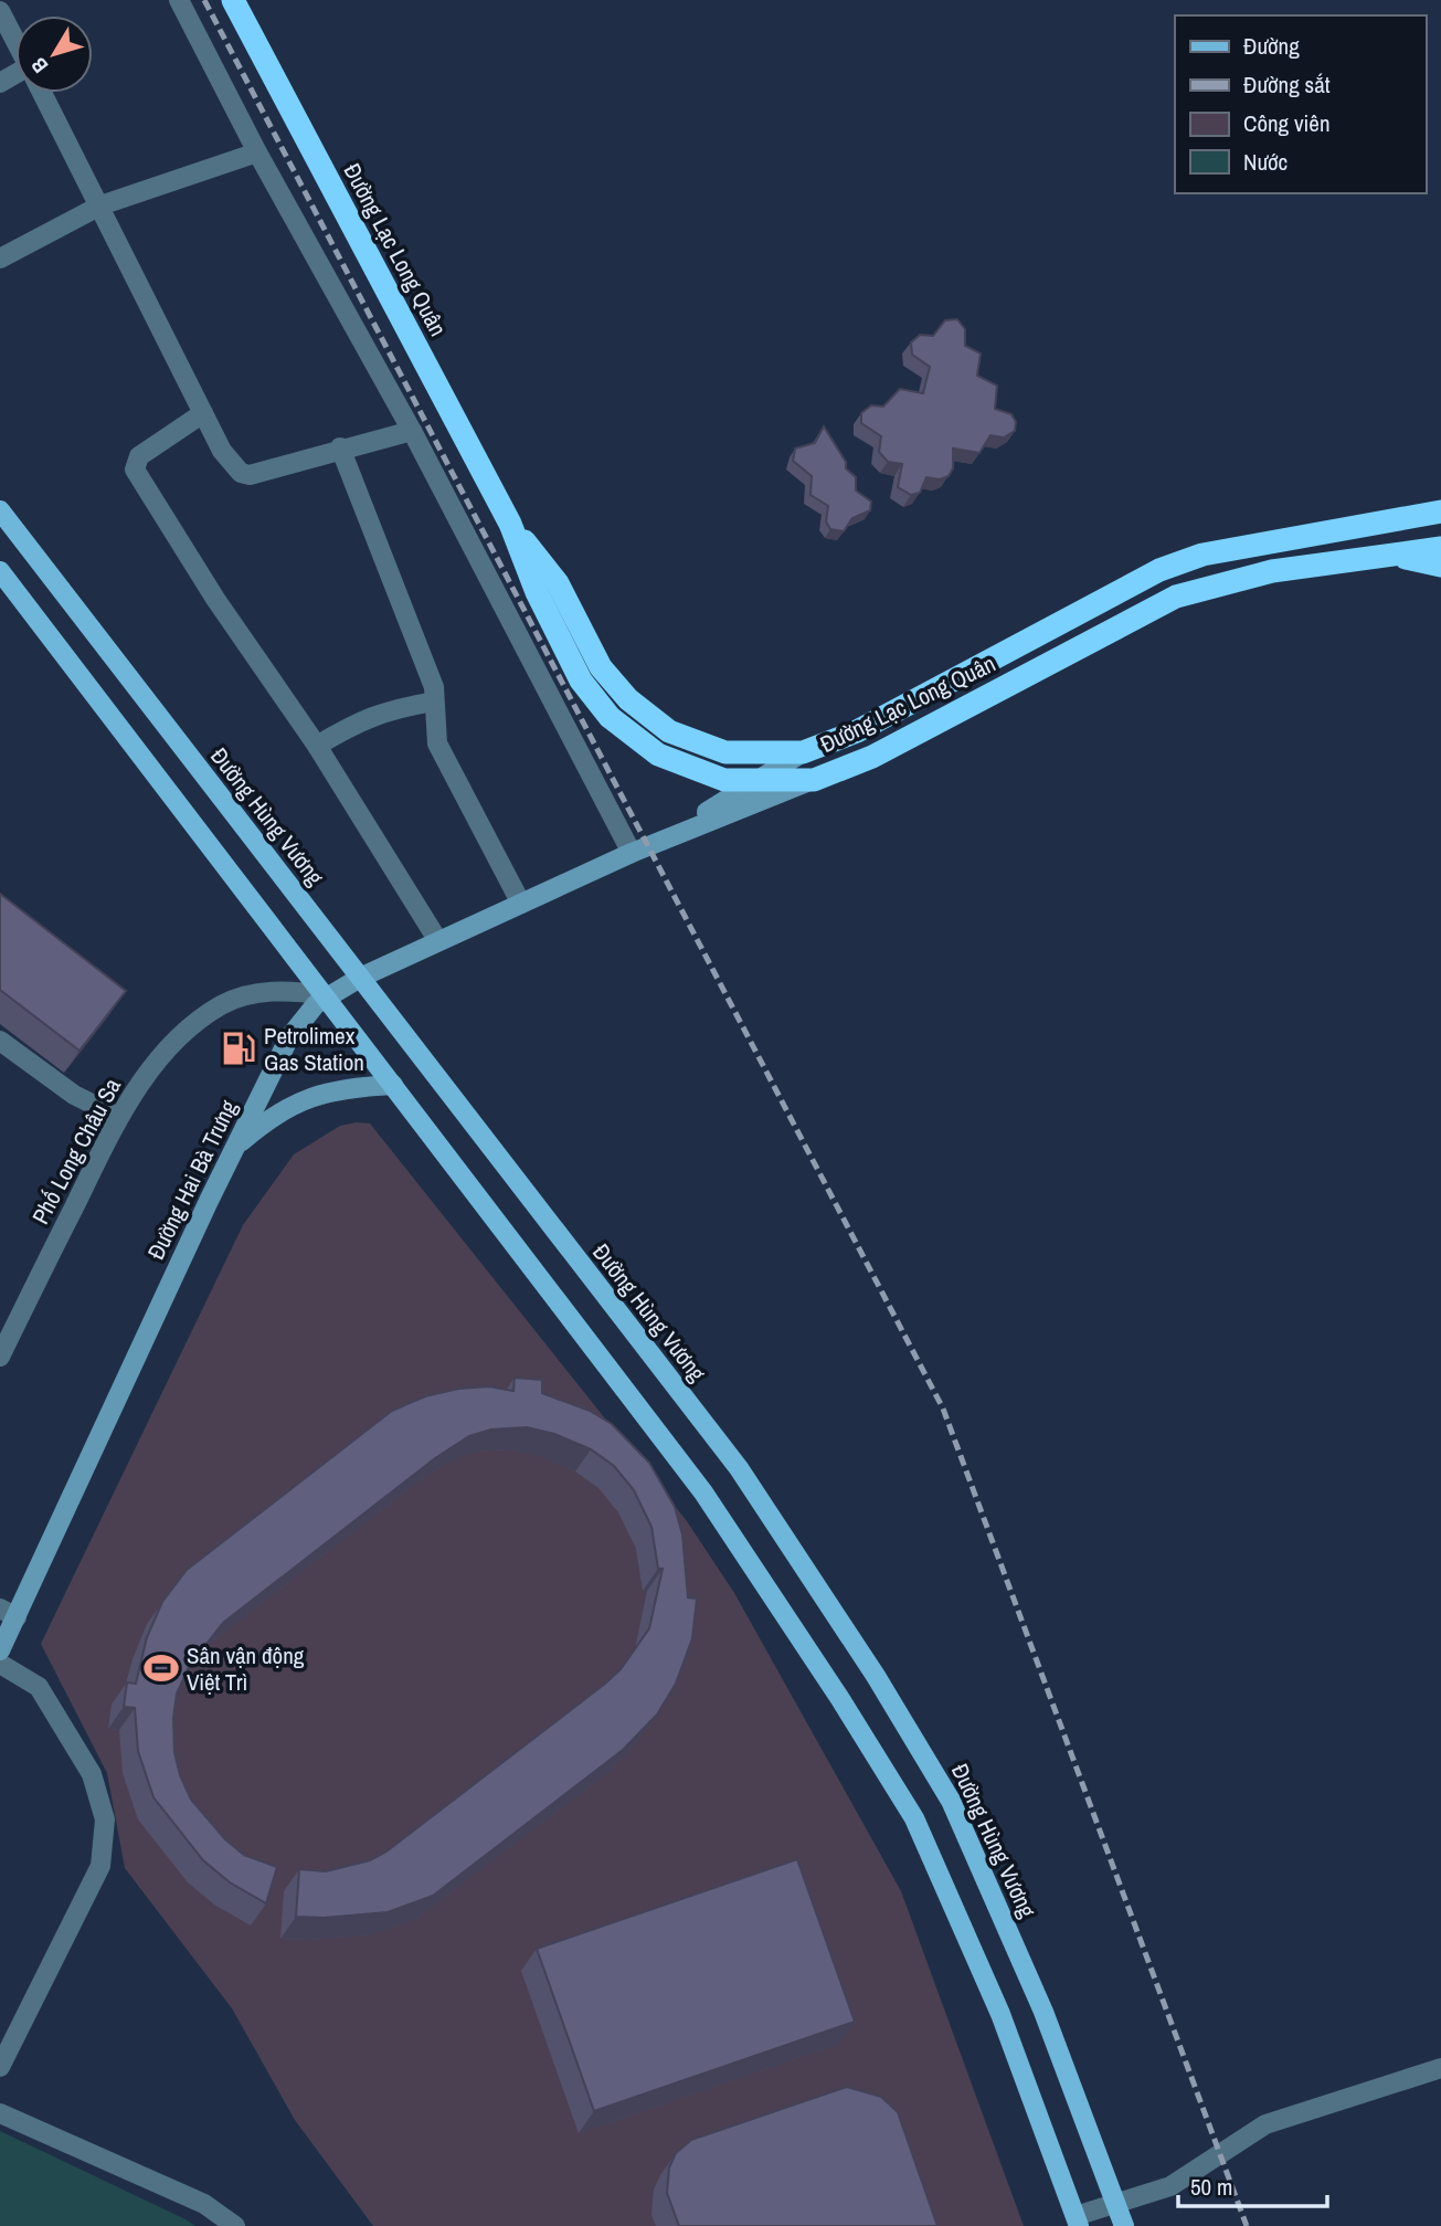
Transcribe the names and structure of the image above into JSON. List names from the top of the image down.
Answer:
{
  "streets": {
    "highway": ["Đường Lạc Long Quân"],
    "main road": ["Đường Hùng Vương"],
    "street": ["Phố Long Châu Sa", "Đường Hai Bà Trưng"]
  },
  "crossings": [
    ["Đường Lạc Long Quân", "Đường Hai Bà Trưng"],
    ["Đường Hùng Vương", "Đường Hai Bà Trưng"],
    ["Phố Long Châu Sa", "Đường Hai Bà Trưng"]
  ],
  "places": {
    "fuel station": ["Petrolimex Gas Station"],
    "sports": ["Sân vận động Việt Trì"]
  },
  "legend": [
    "Đường",
    "Đường sắt",
    "Công viên",
    "Nước"
  ],
  "scale_bar": "50 m",
  "north": "bottom left"
}
